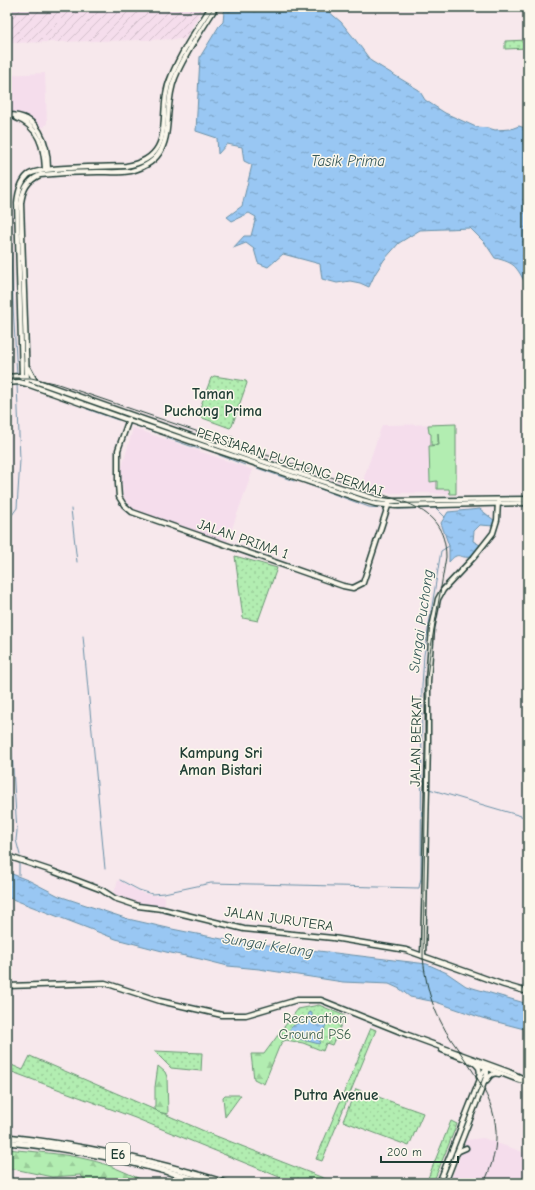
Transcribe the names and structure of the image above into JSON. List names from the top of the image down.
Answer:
{
  "streets": {
    "highway": ["E6"],
    "main road": [
      "PERSIARAN PUCHONG PERMAI",
      "JALAN PRIMA 1",
      "JALAN BERKAT",
      "JALAN JURUTERA"
    ]
  },
  "crossings": [
    ["PERSIARAN PUCHONG PERMAI", "JALAN PRIMA 1"],
    ["PERSIARAN PUCHONG PERMAI", "JALAN BERKAT"],
    ["JALAN BERKAT", "JALAN JURUTERA"]
  ],
  "districts": ["Taman Puchong Prima", "Kampung Sri Aman Bistari", "Putra Avenue"],
  "water": ["Tasik Prima", "Sungai Puchong", "Sungai Kelang"],
  "parks": ["Recreation Ground PS6"],
  "scale_bar": "200 m"
}
